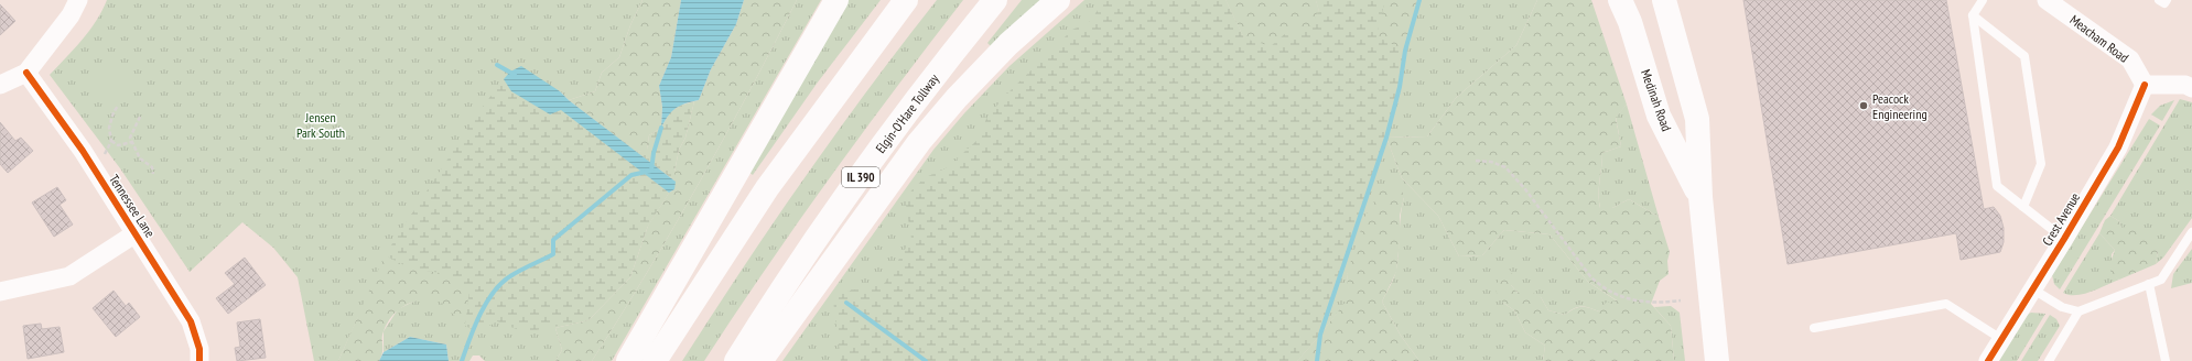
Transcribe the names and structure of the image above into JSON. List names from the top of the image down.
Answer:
{
  "streets": {
    "main road": ["Medinah Road", "Elgin-O'Hare Tollway", "IL 390"],
    "street": ["Meacham Road", "Tennessee Lane", "Crest Avenue"]
  },
  "crossings": [
    ["Meacham Road", "Crest Avenue"]
  ],
  "parks": ["Jensen Park South"],
  "places": ["Peacock Engineering"]
}
